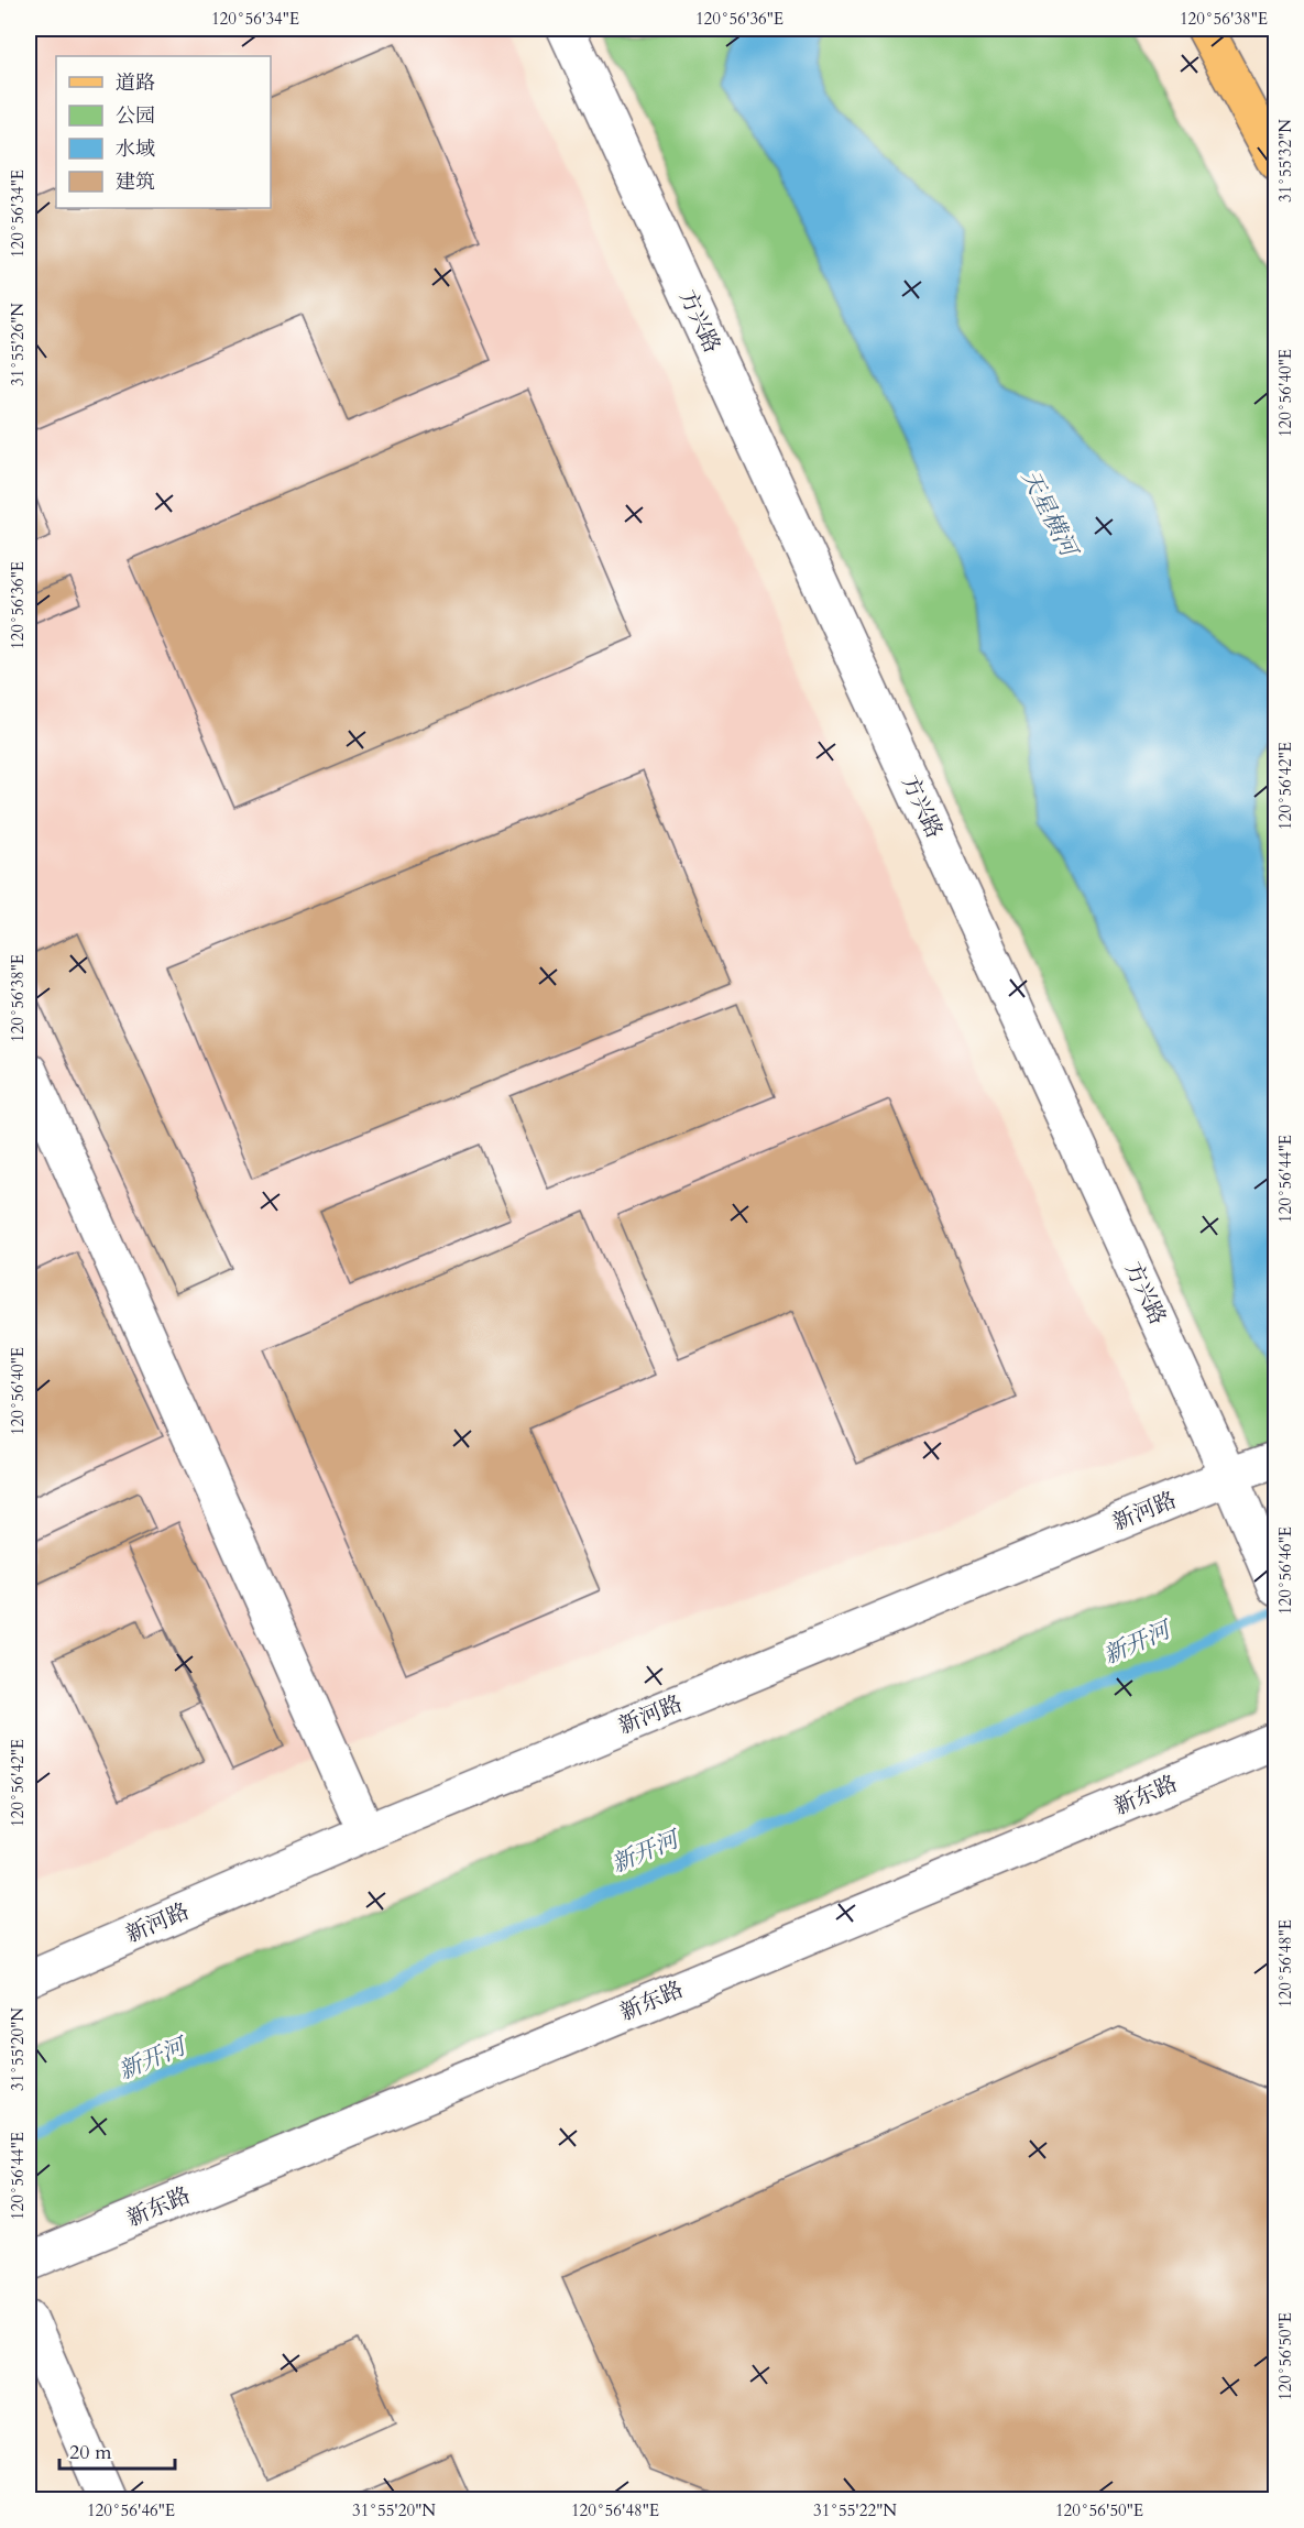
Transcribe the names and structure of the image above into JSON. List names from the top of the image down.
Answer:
{
  "streets": {
    "street": ["方兴路", "新河路", "新东路"]
  },
  "crossings": [
    ["方兴路", "新河路"]
  ],
  "water": ["天星横河", "新开河"],
  "legend": [
    "道路",
    "公园",
    "水域",
    "建筑"
  ],
  "scale_bar": "20 m",
  "coordinates": [
    "120°56'34\"E",
    "120°56'36\"E",
    "120°56'38\"E",
    "31°55'32\"N",
    "31°55'26\"N",
    "120°56'40\"E",
    "120°56'42\"E",
    "120°56'44\"E",
    "120°56'46\"E",
    "120°56'48\"E",
    "31°55'20\"N",
    "120°56'50\"E",
    "31°55'22\"N"
  ]
}
